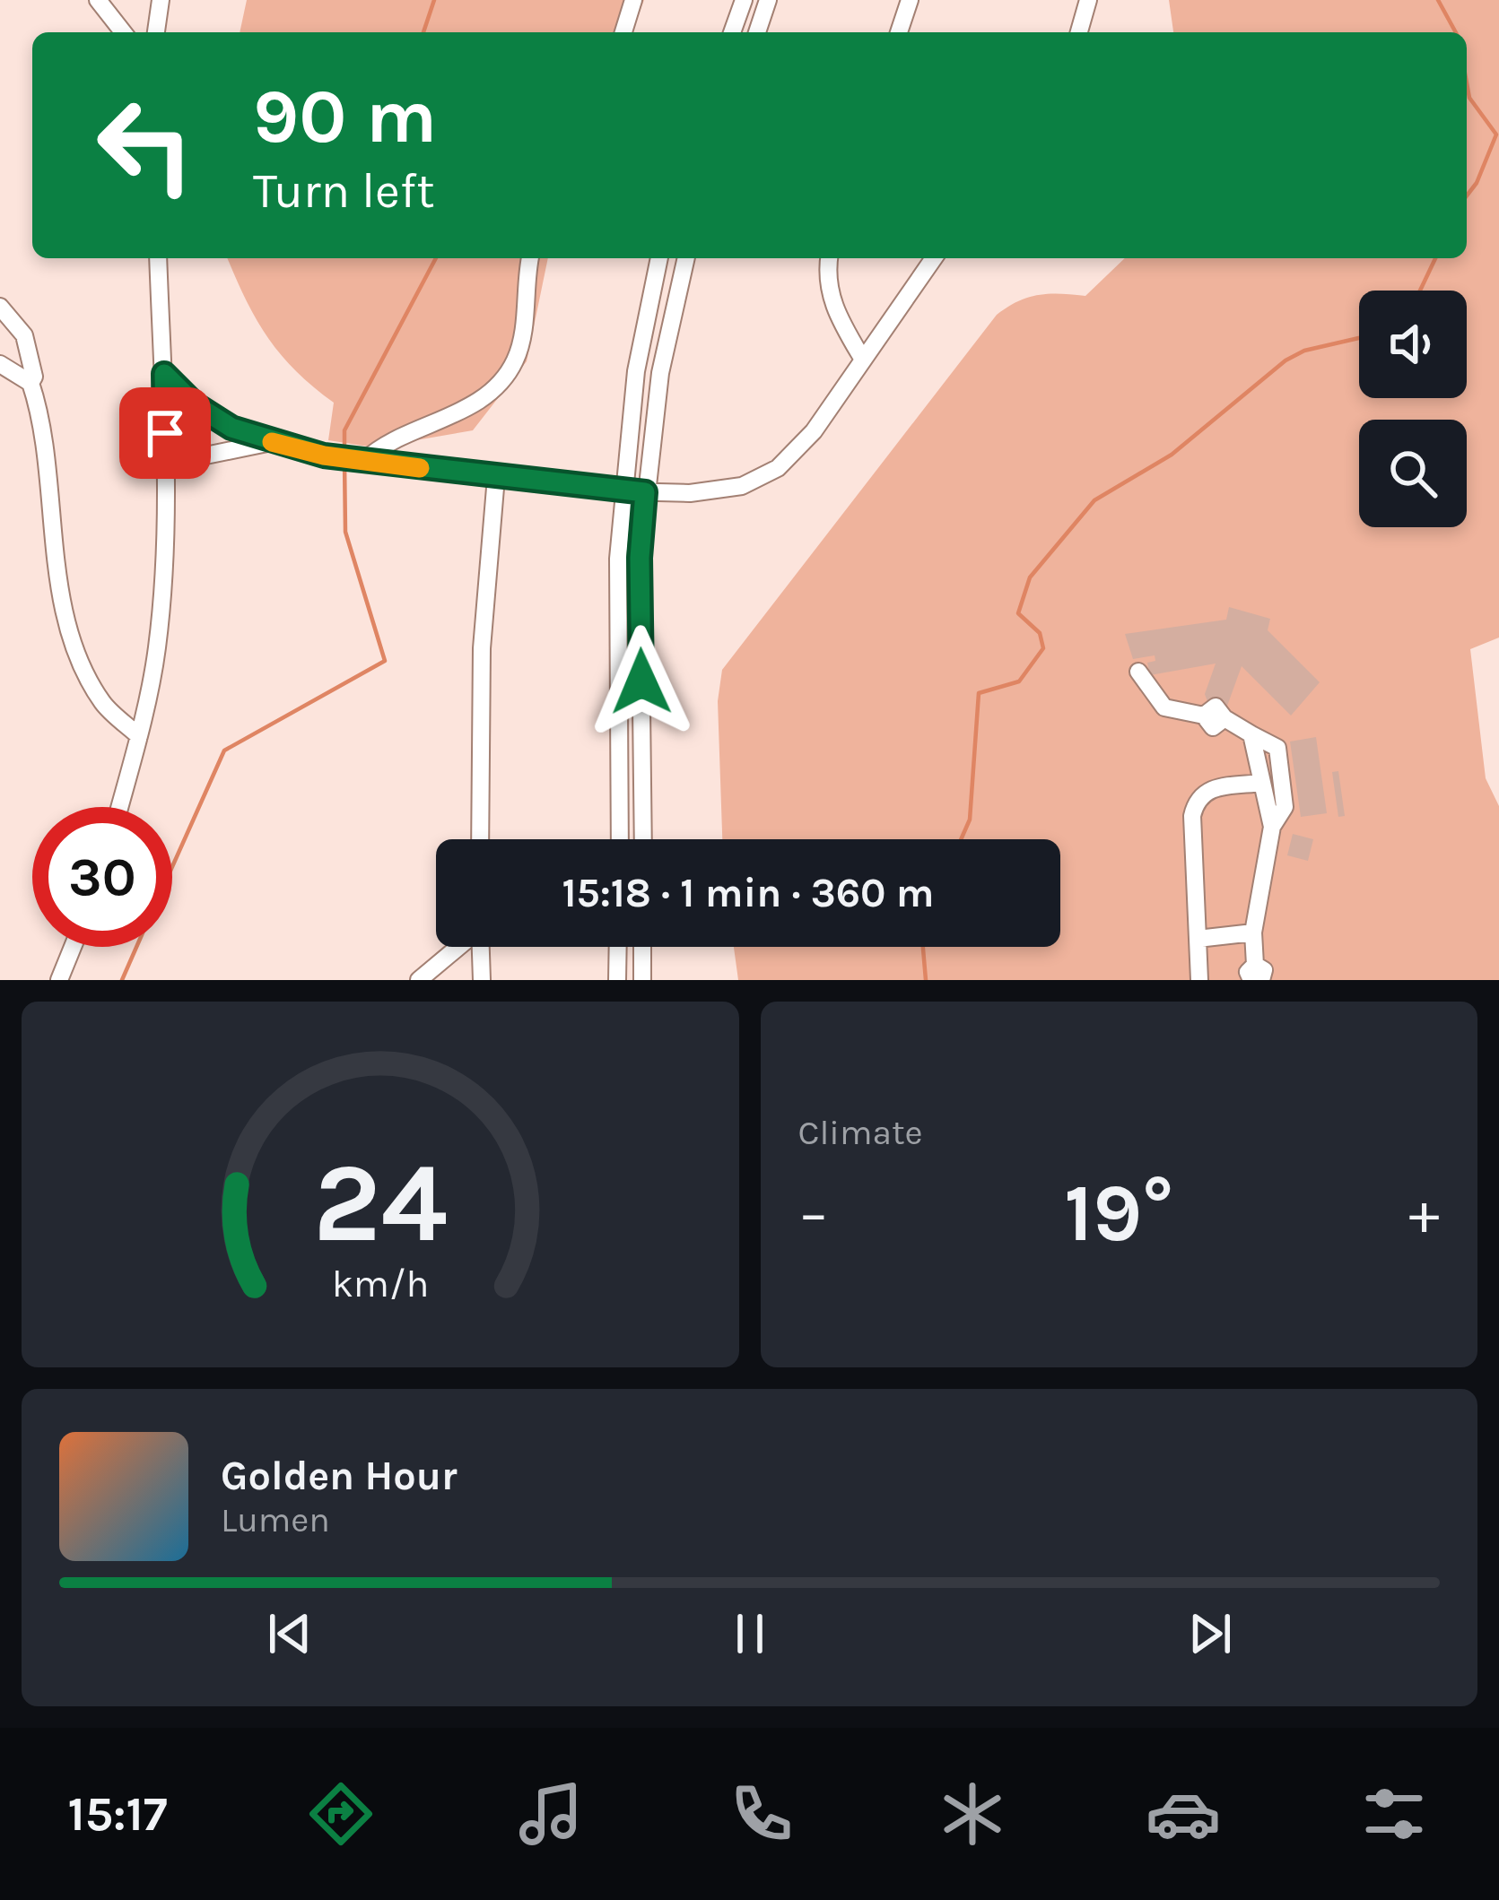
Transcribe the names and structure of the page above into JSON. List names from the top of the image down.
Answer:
{
  "page": {
    "turn": ["90 m", "Turn left"],
    "limit": "30",
    "trip": "15:18 · 1 min · 360 m",
    "tile": "Climate",
    "heat": ["−", "19°", "+"],
    "song": ["Golden Hour", "Lumen"],
    "tabs": "15:17",
    "gauge": ["24", "km/h"]
  }
}
